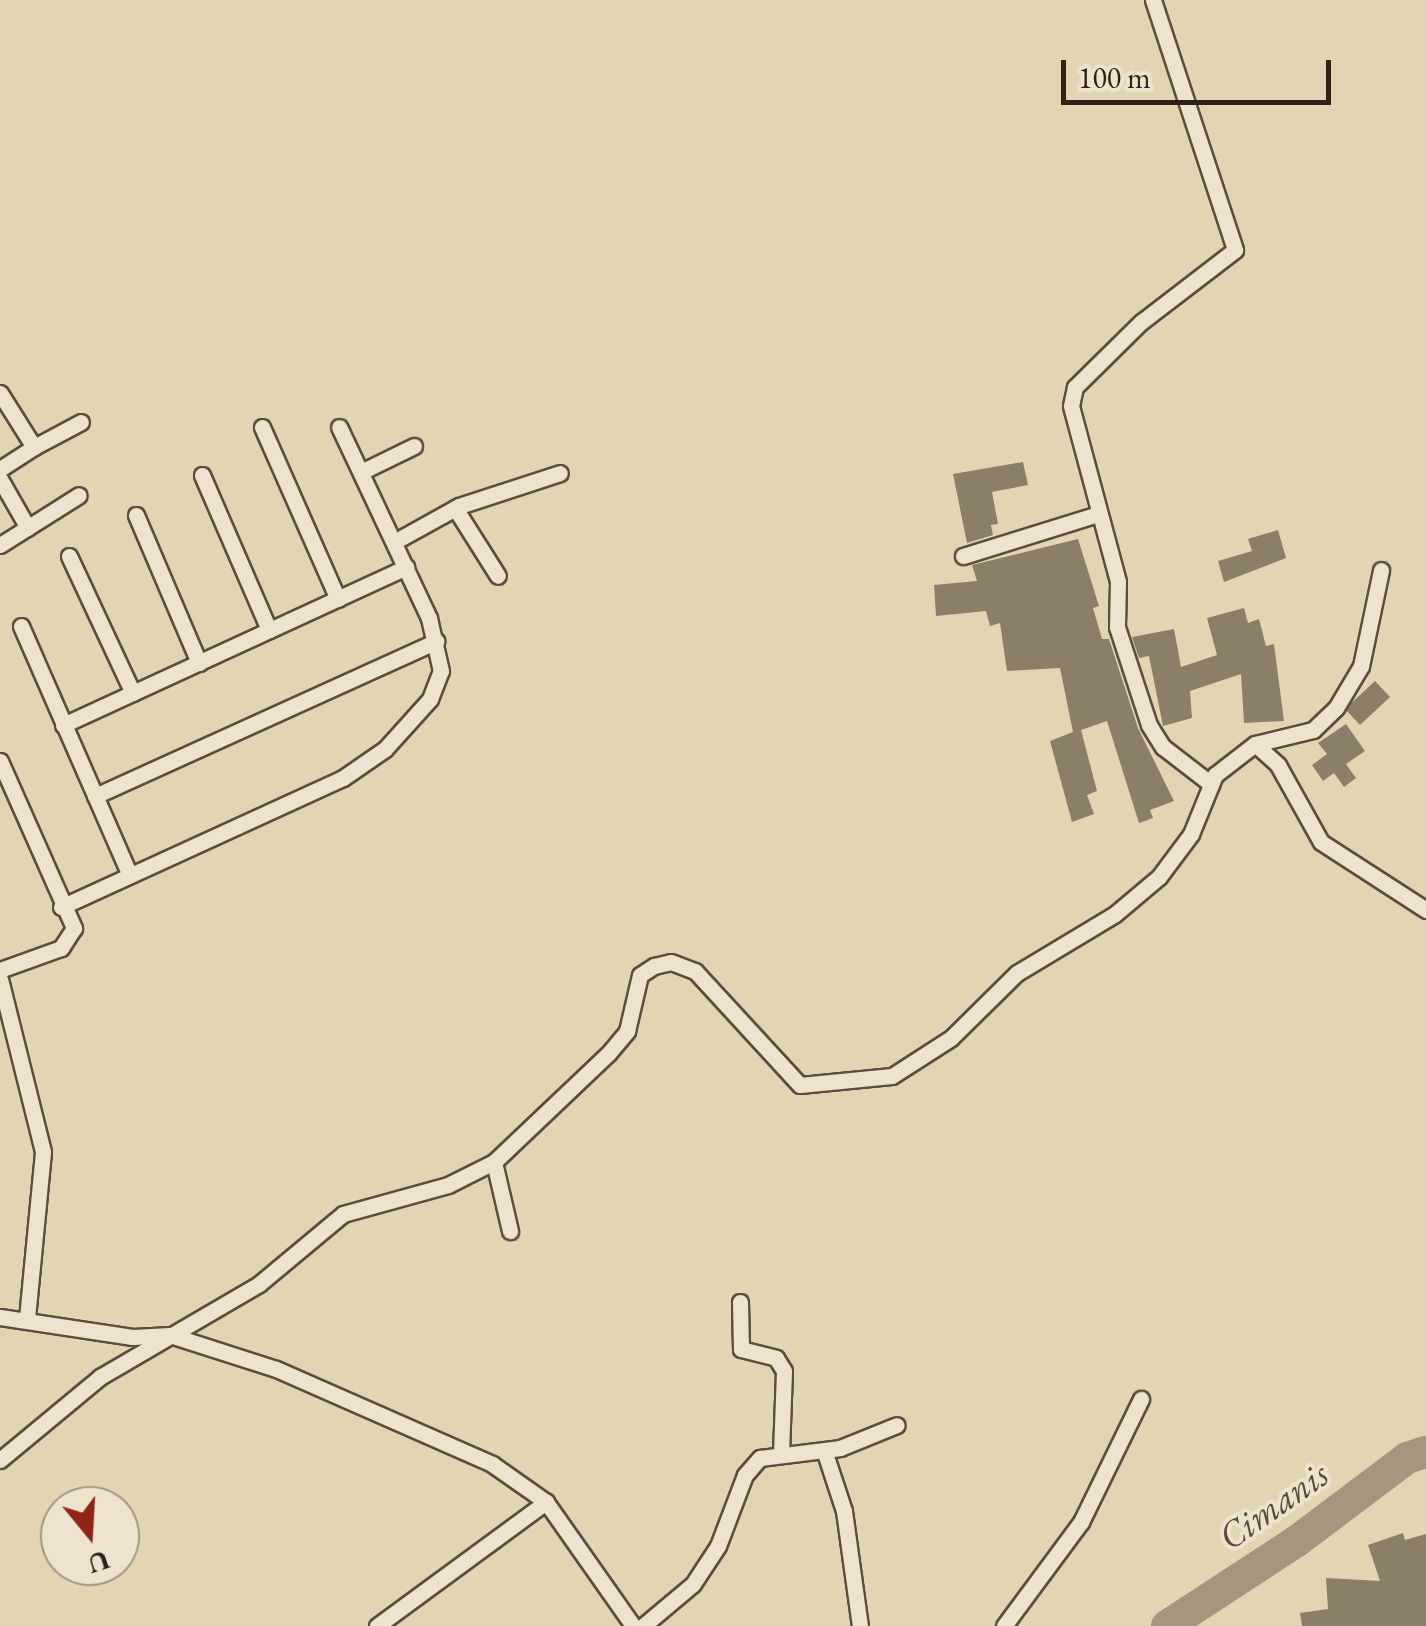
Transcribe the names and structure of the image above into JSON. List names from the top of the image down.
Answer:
{
  "water": ["Cimanis"],
  "scale_bar": "100 m",
  "north": "bottom"
}
